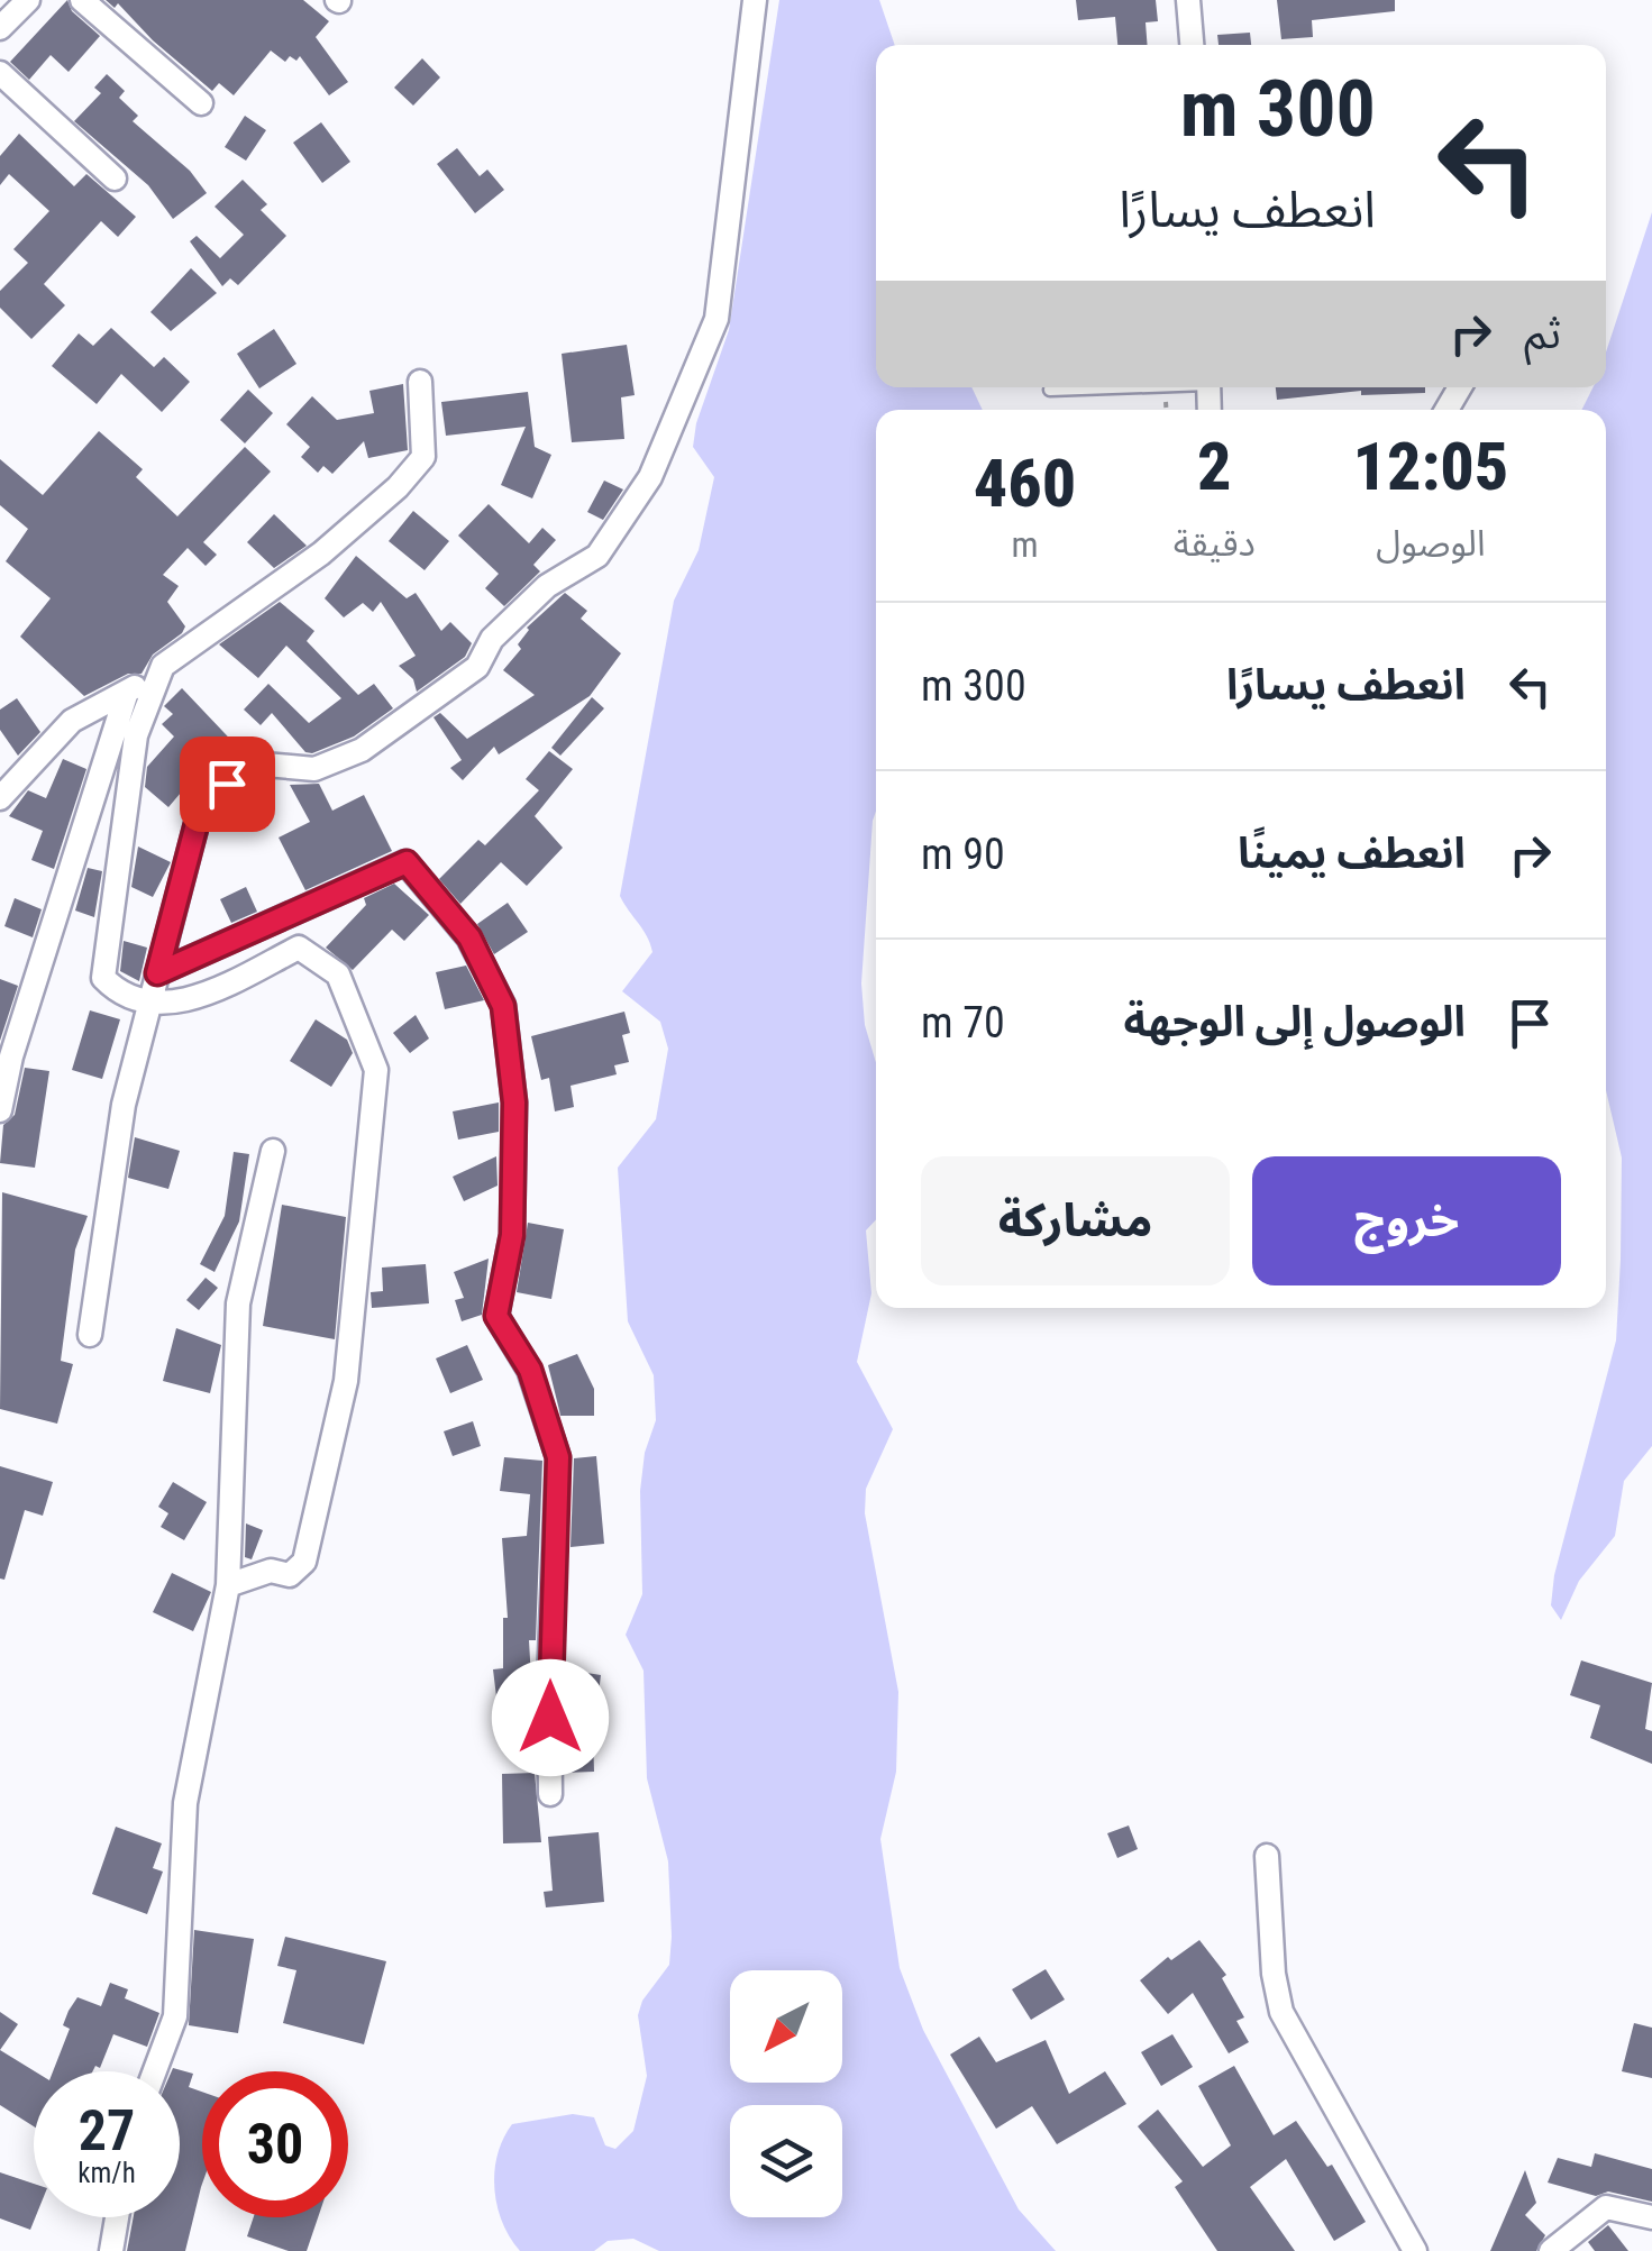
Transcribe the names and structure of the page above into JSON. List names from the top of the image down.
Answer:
{
  "north": "bottom left",
  "page": {
    "turn": ["300 m", "انعطف يسارًا"],
    "then": "ثم",
    "eta": [
      "12:05",
      "الوصول",
      "2",
      "دقيقة",
      "460",
      "m"
    ],
    "list": [
      {
        "name": "انعطف يسارًا",
        "value": "300 m"
      },
      {
        "name": "انعطف يمينًا",
        "value": "90 m"
      },
      {
        "name": "الوصول إلى الوجهة",
        "value": "70 m"
      }
    ],
    "buttons": ["خروج", "مشاركة"],
    "speed": "27 km/h",
    "limit": "30"
  }
}
